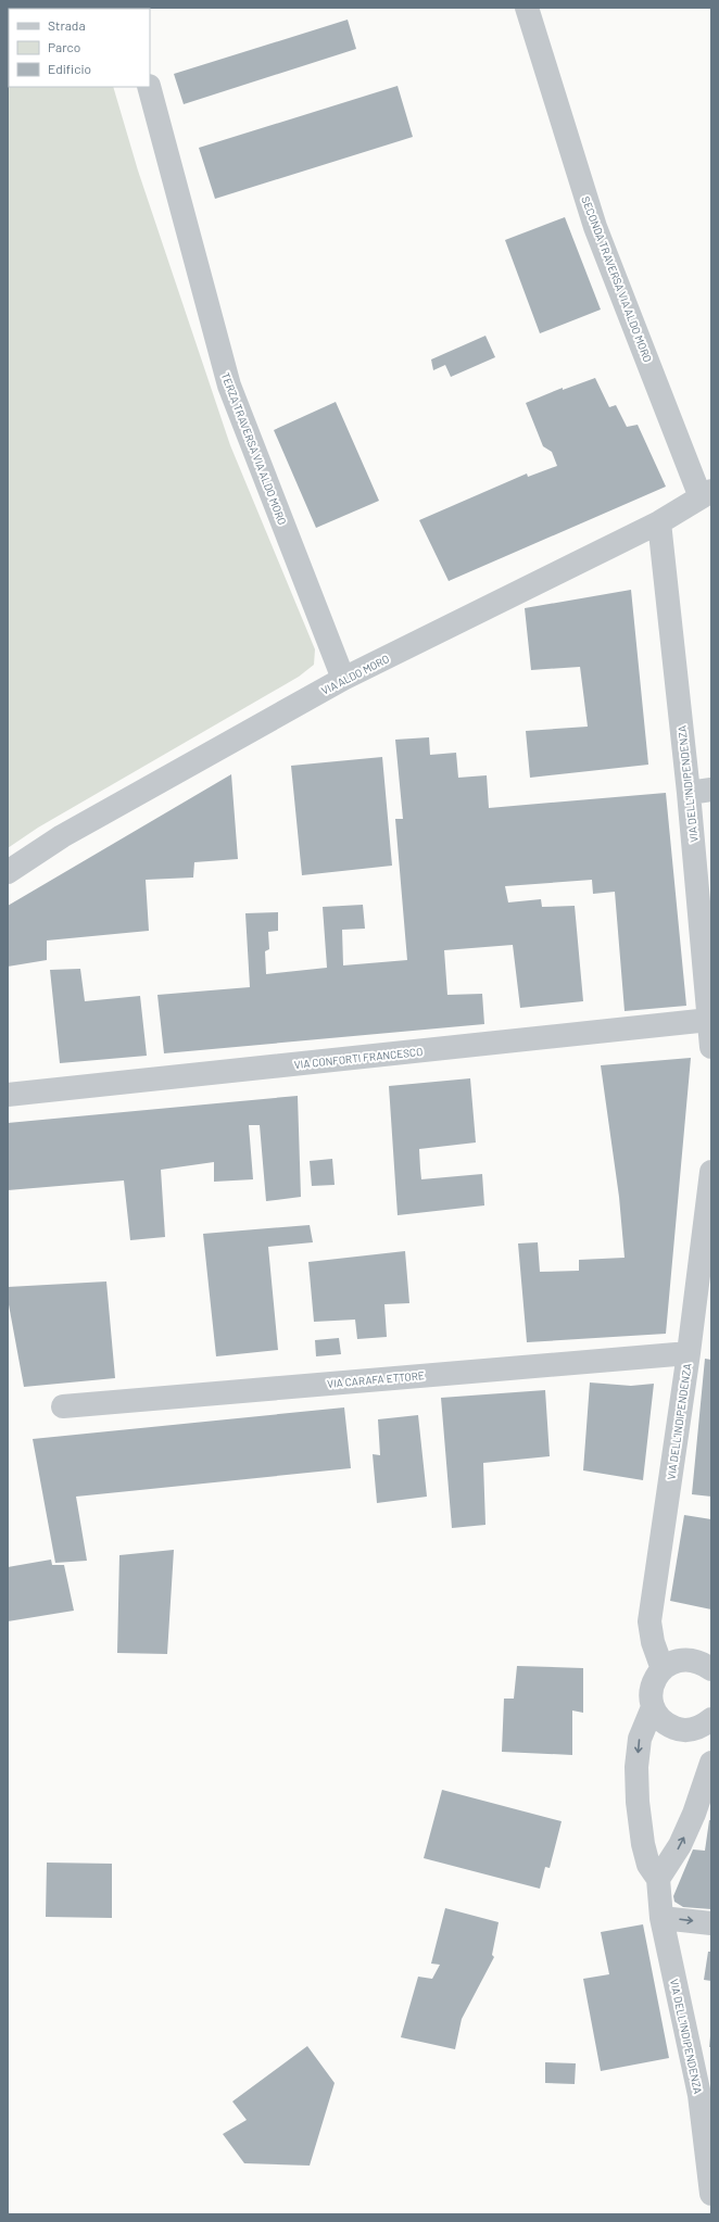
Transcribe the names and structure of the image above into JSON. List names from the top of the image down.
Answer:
{
  "streets": {
    "street": [
      "SECONDA TRAVERSA VIA ALDO MORO",
      "TERZA TRAVERSA VIA ALDO MORO",
      "VIA ALDO MORO",
      "VIA DELL'INDIPENDENZA",
      "VIA CONFORTI FRANCESCO",
      "VIA CARAFA ETTORE"
    ]
  },
  "crossings": [
    ["SECONDA TRAVERSA VIA ALDO MORO", "VIA ALDO MORO"],
    ["TERZA TRAVERSA VIA ALDO MORO", "VIA ALDO MORO"],
    ["VIA ALDO MORO", "VIA DELL'INDIPENDENZA"],
    ["VIA DELL'INDIPENDENZA", "VIA CONFORTI FRANCESCO"],
    ["VIA DELL'INDIPENDENZA", "VIA CARAFA ETTORE"]
  ],
  "legend": ["Strada", "Parco", "Edificio"]
}
